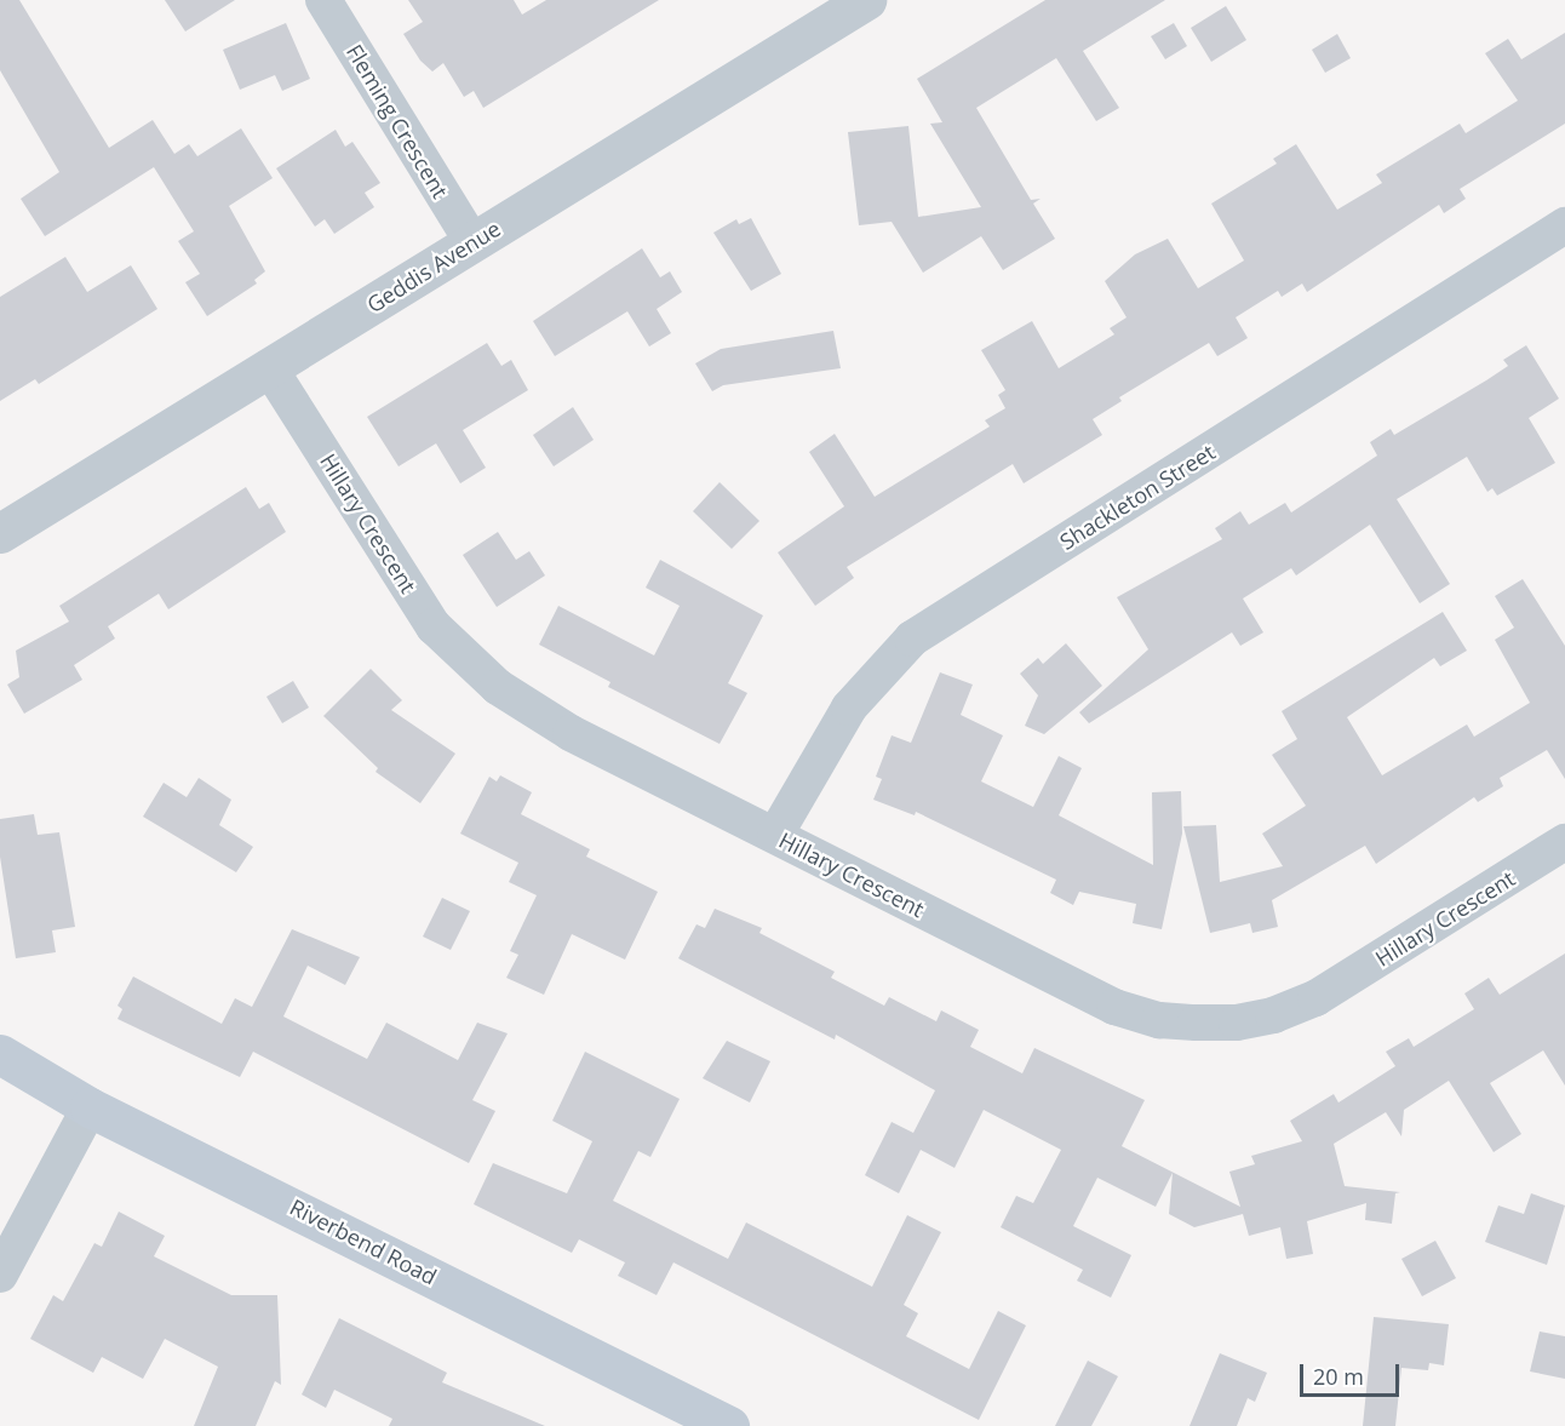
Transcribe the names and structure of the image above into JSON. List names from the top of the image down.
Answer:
{
  "streets": {
    "main road": ["Riverbend Road"],
    "street": [
      "Fleming Crescent",
      "Geddis Avenue",
      "Shackleton Street",
      "Hillary Crescent"
    ]
  },
  "crossings": [
    ["Fleming Crescent", "Geddis Avenue"],
    ["Geddis Avenue", "Hillary Crescent"],
    ["Shackleton Street", "Hillary Crescent"]
  ],
  "scale_bar": "20 m"
}
